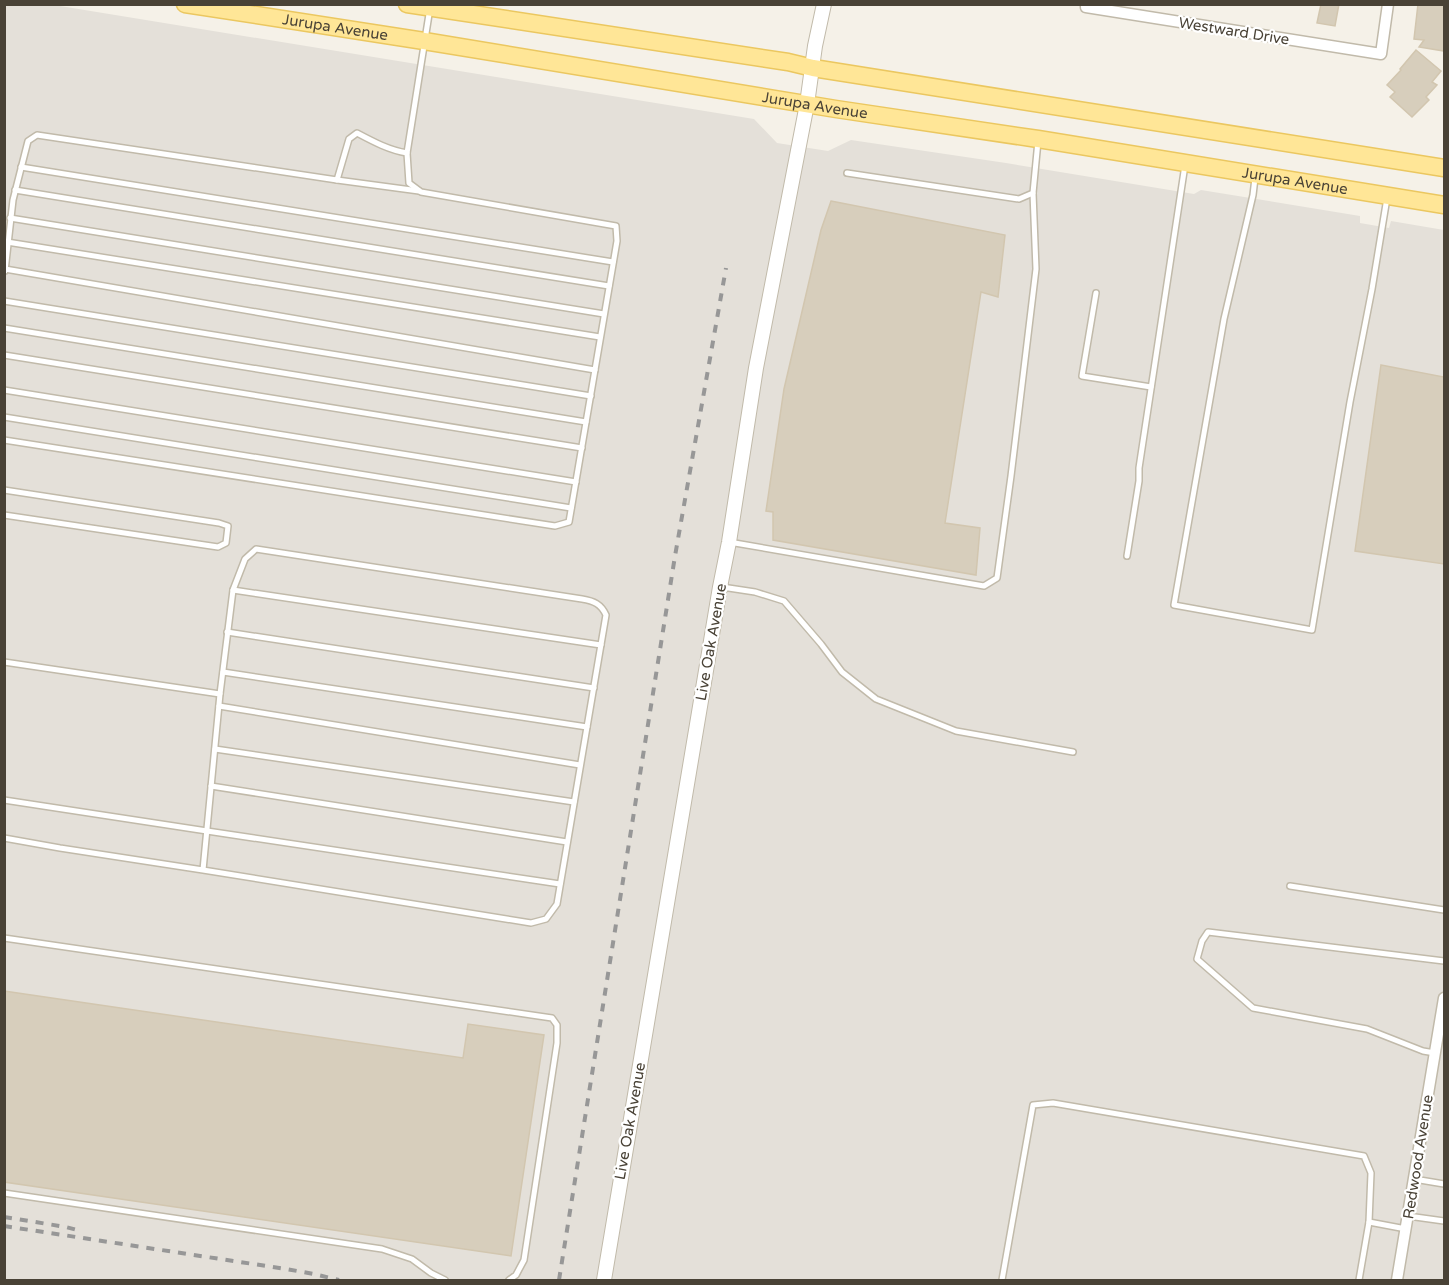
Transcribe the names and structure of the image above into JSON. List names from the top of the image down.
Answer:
{
  "streets": {
    "main road": ["Jurupa Avenue"],
    "street": ["Westward Drive", "Live Oak Avenue", "Redwood Avenue"]
  },
  "crossings": [
    ["Jurupa Avenue", "Live Oak Avenue"]
  ]
}
